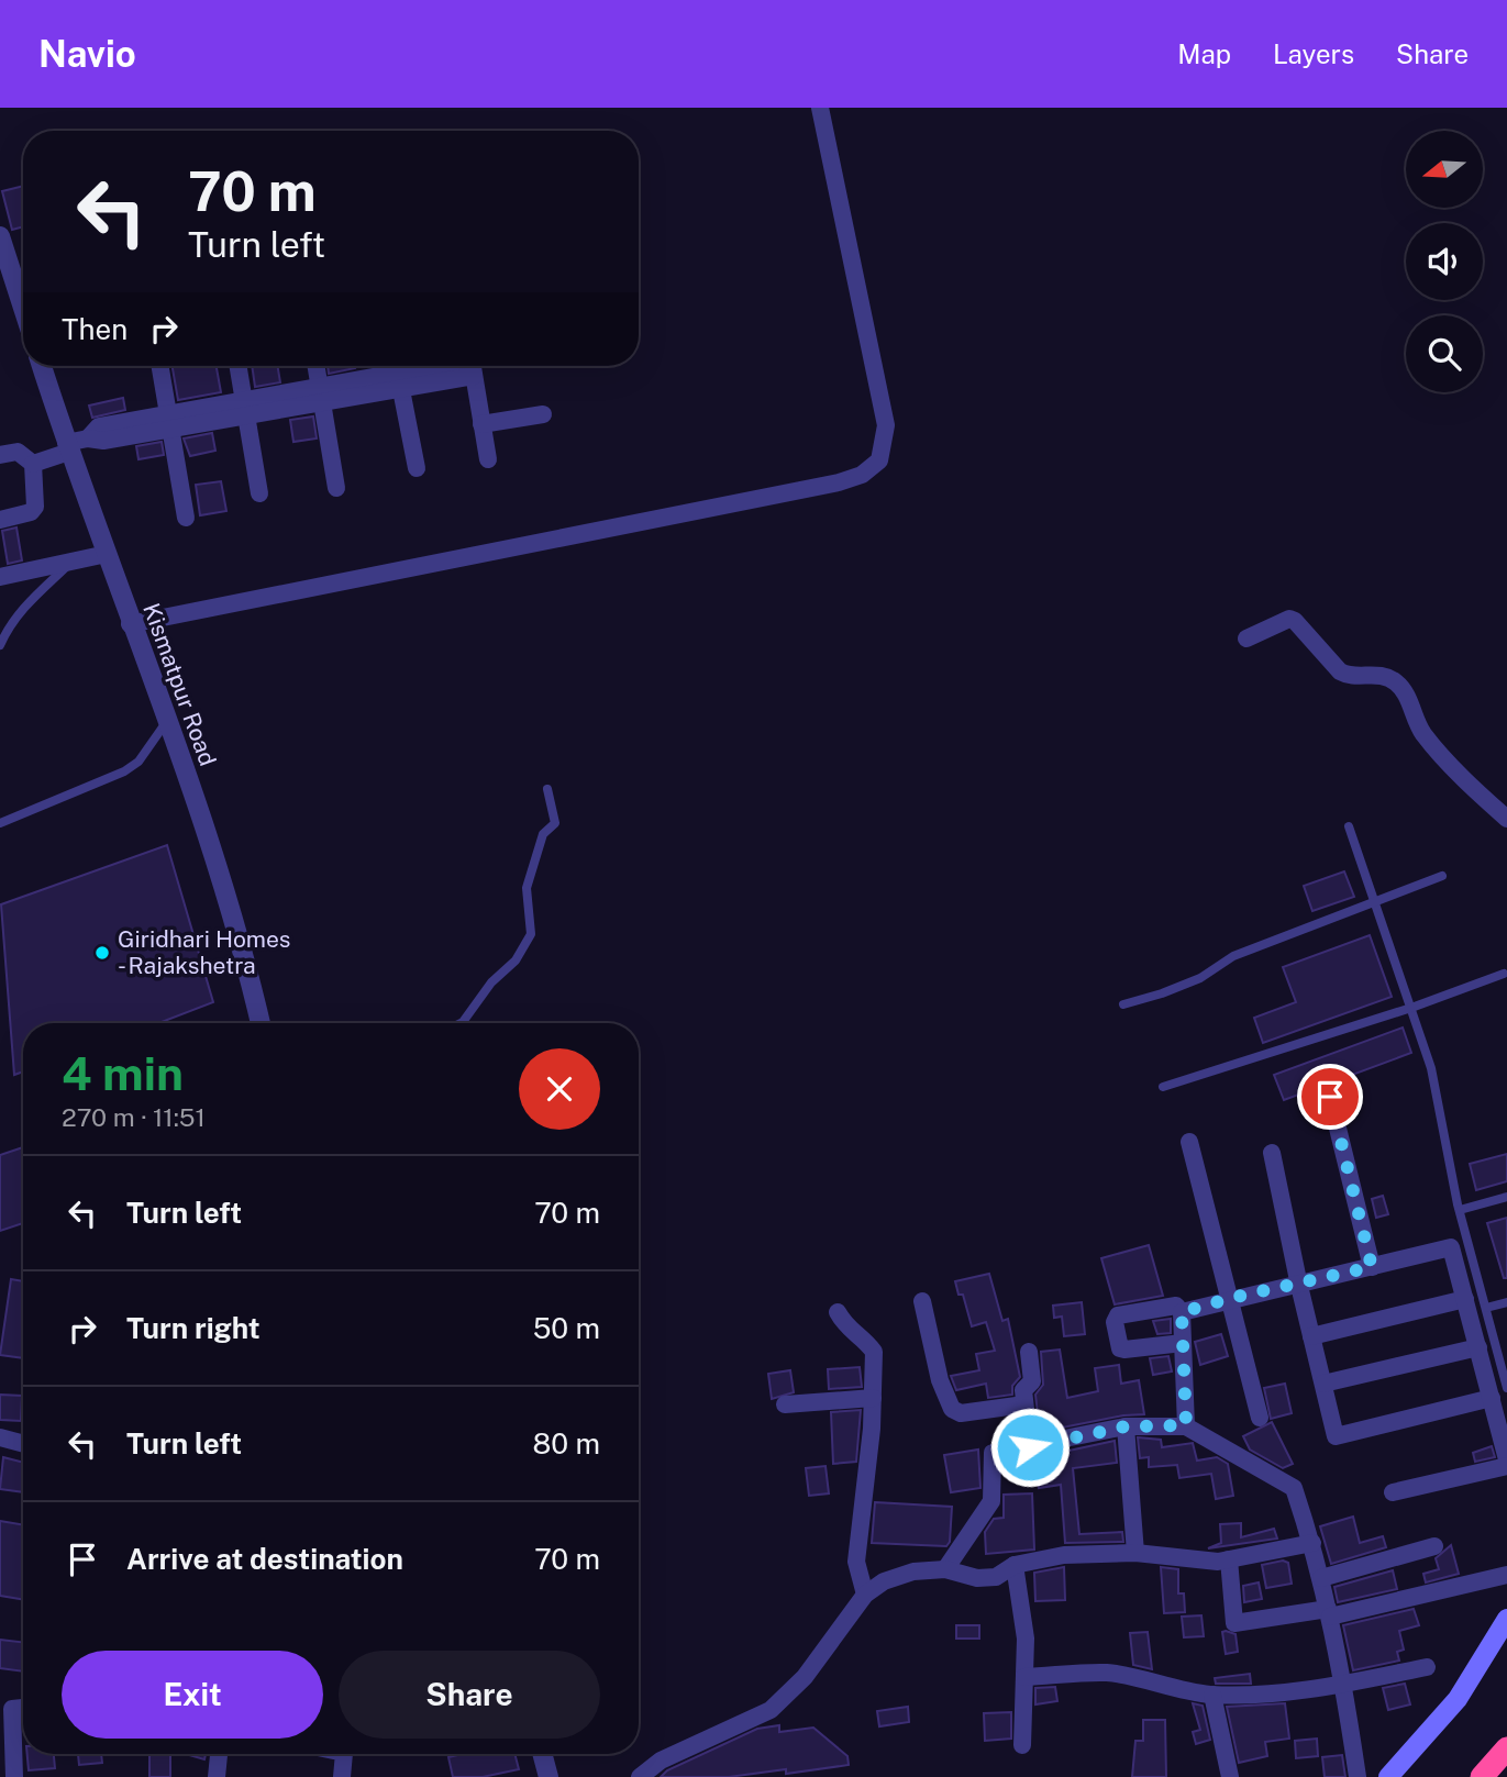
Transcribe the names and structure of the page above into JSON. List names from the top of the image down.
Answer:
{
  "streets": {
    "street": ["Kismatpur Road"]
  },
  "places": ["Giridhari Homes - Rajakshetra"],
  "north": "left",
  "page": {
    "header": "Navio",
    "nav": ["Map", "Layers", "Share"],
    "turn": ["70 m", "Turn left"],
    "then": "Then",
    "heading": ["4 min", "270 m · 11:51"],
    "list": [
      {
        "name": "Turn left",
        "value": "70 m"
      },
      {
        "name": "Turn right",
        "value": "50 m"
      },
      {
        "name": "Turn left",
        "value": "80 m"
      },
      {
        "name": "Arrive at destination",
        "value": "70 m"
      }
    ],
    "buttons": ["Exit", "Share"]
  }
}
